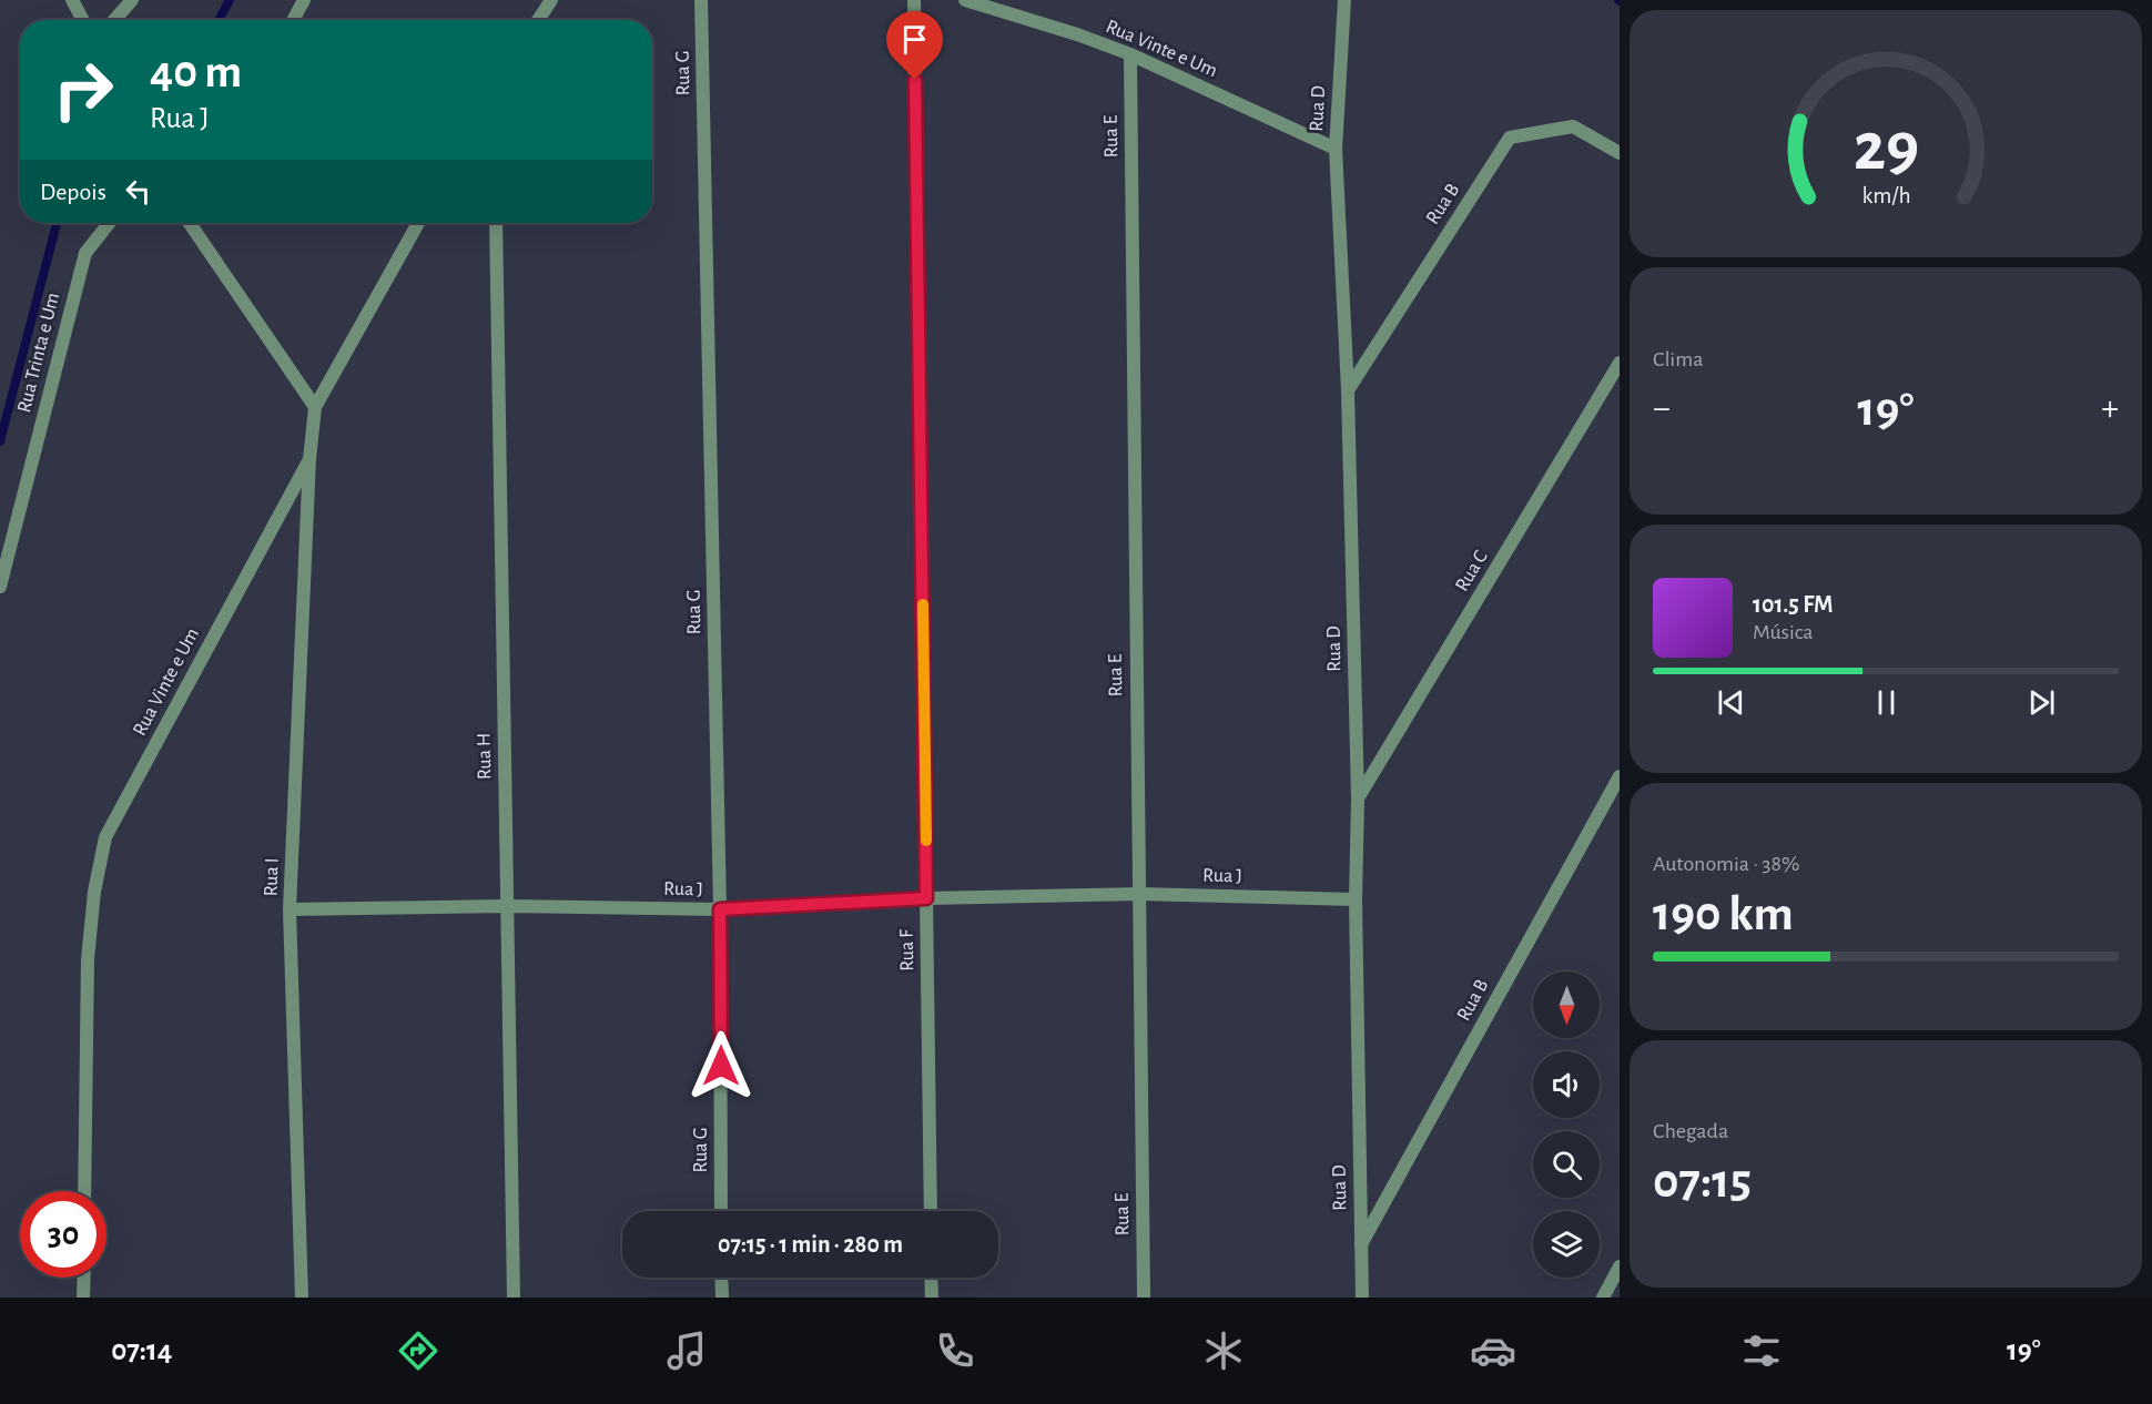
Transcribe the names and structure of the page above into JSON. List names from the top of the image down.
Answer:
{
  "streets": {
    "street": [
      "Rua Vinte e Um",
      "Rua G",
      "Rua D",
      "Rua E",
      "Rua B",
      "Rua Trinta e Um",
      "Rua C",
      "Rua H",
      "Rua J",
      "Rua I",
      "Rua F"
    ]
  },
  "crossings": [
    ["Rua Vinte e Um", "Rua D"],
    ["Rua Vinte e Um", "Rua E"],
    ["Rua Vinte e Um", "Rua I"],
    ["Rua G", "Rua J"],
    ["Rua D", "Rua B"],
    ["Rua D", "Rua C"],
    ["Rua D", "Rua J"],
    ["Rua E", "Rua J"],
    ["Rua H", "Rua J"],
    ["Rua J", "Rua I"],
    ["Rua J", "Rua F"]
  ],
  "north": "bottom",
  "page": {
    "turn": ["40 m", "Rua J"],
    "then": "Depois",
    "tile": [
      "Clima",
      ["Autonomia · 38%", "190 km"],
      ["Chegada", "07:15"]
    ],
    "heat": ["−", "19°", "+"],
    "song": ["101.5 FM", "Música"],
    "limit": "30",
    "trip": "07:15 · 1 min · 280 m",
    "tabs": ["07:14", "19°"],
    "gauge": ["29", "km/h"]
  }
}
